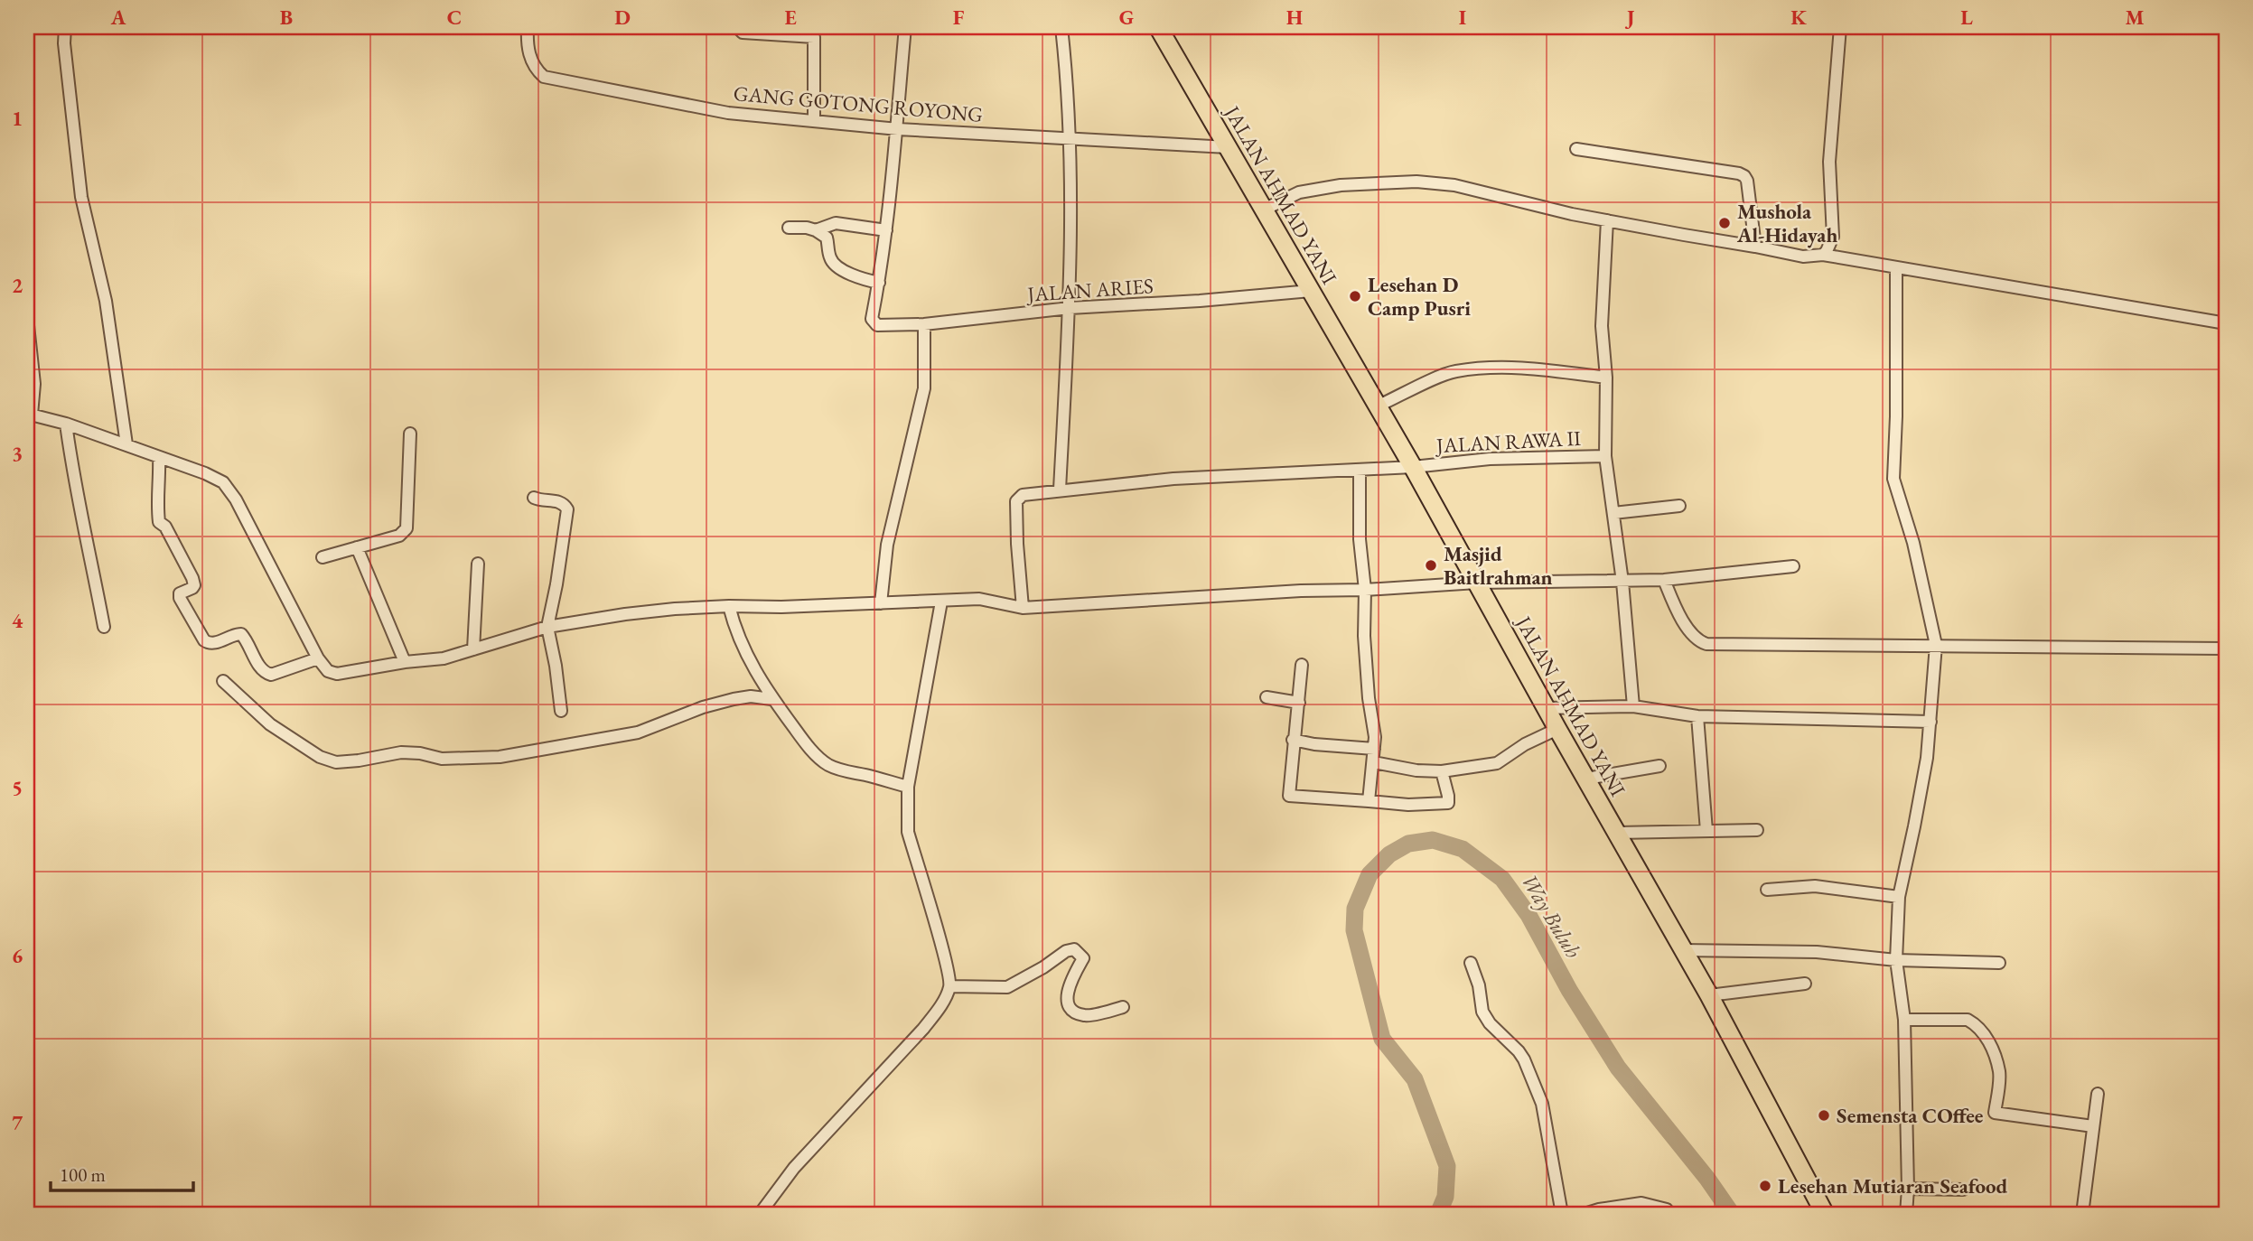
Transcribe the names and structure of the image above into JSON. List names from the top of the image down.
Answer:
{
  "streets": {
    "highway": ["JALAN AHMAD YANI"],
    "street": ["GANG GOTONG ROYONG", "JALAN ARIES", "JALAN RAWA II"]
  },
  "crossings": [
    ["GANG GOTONG ROYONG", "JALAN AHMAD YANI"],
    ["JALAN AHMAD YANI", "JALAN ARIES"],
    ["JALAN AHMAD YANI", "JALAN RAWA II"]
  ],
  "water": ["Way Buluh"],
  "places": [
    "Mushola Al-Hidayah",
    "Lesehan D Camp Pusri",
    "Masjid Baitlrahman",
    "Semensta COffee",
    "Lesehan Mutiaran Seafood"
  ],
  "scale_bar": "100 m",
  "grid": {
    "columns": [
      "A",
      "B",
      "C",
      "D",
      "E",
      "F",
      "G",
      "H",
      "I",
      "J",
      "K",
      "L",
      "M"
    ],
    "rows": [
      "1",
      "2",
      "3",
      "4",
      "5",
      "6",
      "7"
    ]
  }
}
